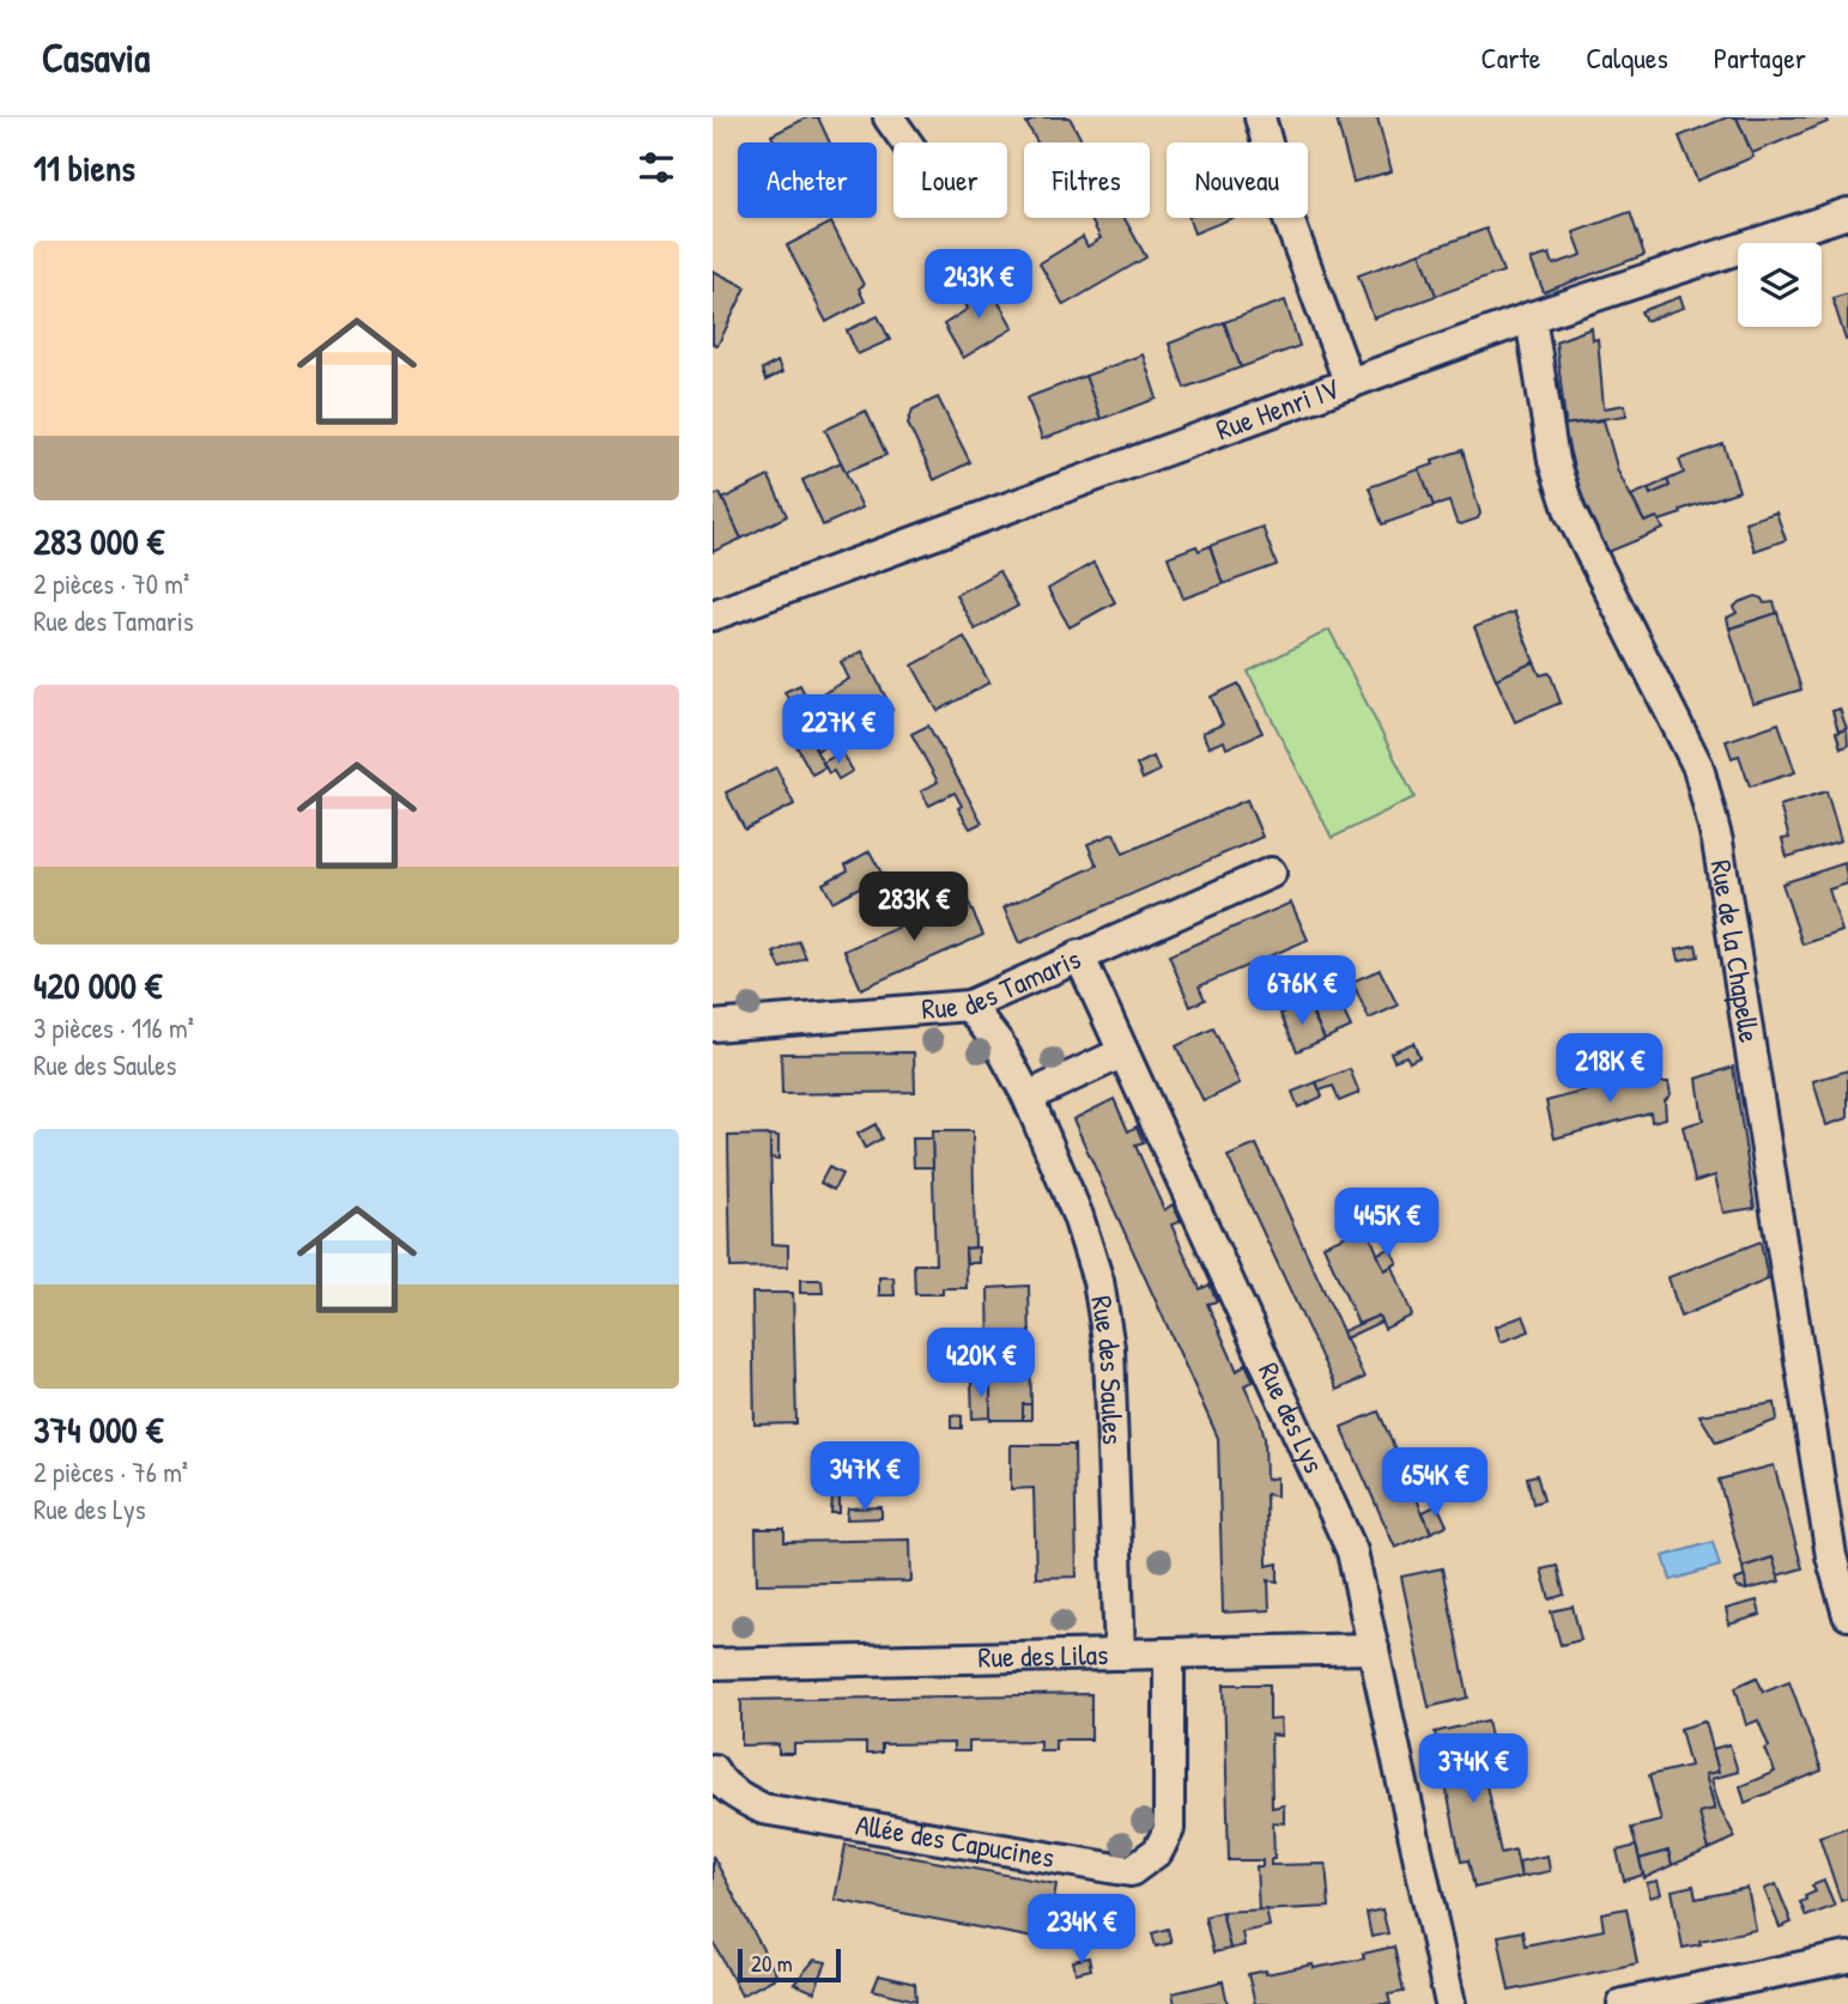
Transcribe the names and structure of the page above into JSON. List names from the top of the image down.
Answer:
{
  "streets": {
    "street": [
      "Rue Henri IV",
      "Rue de la Chapelle",
      "Rue des Tamaris",
      "Rue des Saules",
      "Rue des Lys",
      "Rue des Lilas",
      "Allée des Capucines"
    ]
  },
  "crossings": [
    ["Rue Henri IV", "Rue de la Chapelle"],
    ["Rue des Tamaris", "Rue des Saules"],
    ["Rue des Tamaris", "Rue des Lys"],
    ["Rue des Saules", "Rue des Lilas"],
    ["Rue des Lys", "Rue des Lilas"],
    ["Rue des Lilas", "Allée des Capucines"]
  ],
  "scale_bar": "20 m",
  "page": {
    "header": "Casavia",
    "nav": ["Carte", "Calques", "Partager"],
    "heading": "11 biens",
    "chip": [
      "Acheter",
      "Louer",
      "Filtres",
      "Nouveau"
    ],
    "list": [
      {
        "name": "283 000 €",
        "note": "2 pièces · 70 m² · Rue des Tamaris"
      },
      {
        "name": "420 000 €",
        "note": "3 pièces · 116 m² · Rue des Saules"
      },
      {
        "name": "374 000 €",
        "note": "2 pièces · 76 m² · Rue des Lys"
      }
    ],
    "price": [
      "243K €",
      "227K €",
      "283K €",
      "676K €",
      "218K €",
      "445K €",
      "420K €",
      "347K €",
      "654K €",
      "374K €",
      "234K €"
    ],
    "scale": "20 m"
  }
}
